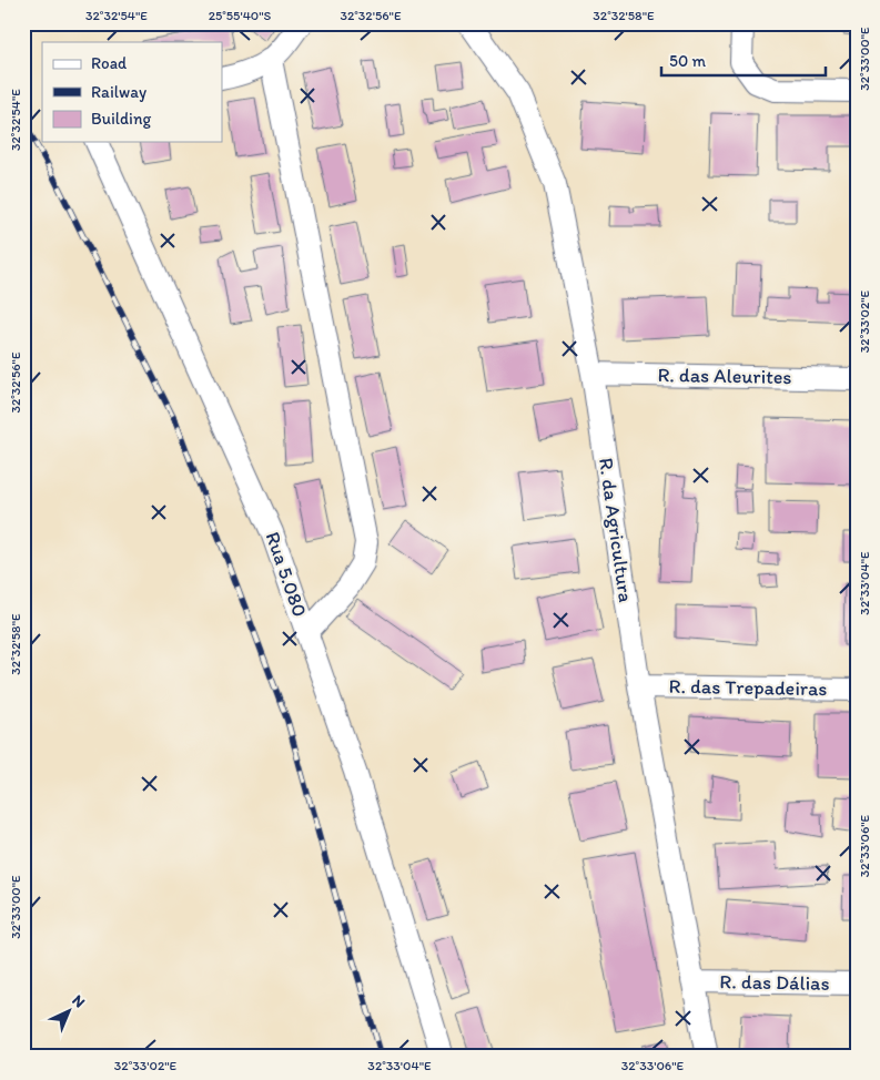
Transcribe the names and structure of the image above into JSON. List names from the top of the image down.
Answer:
{
  "streets": {
    "street": [
      "R. das Aleurites",
      "R. da Agricultura",
      "Rua 5.080",
      "R. das Trepadeiras",
      "R. das Dálias"
    ]
  },
  "crossings": [
    ["R. das Aleurites", "R. da Agricultura"],
    ["R. da Agricultura", "R. das Trepadeiras"],
    ["R. da Agricultura", "R. das Dálias"]
  ],
  "legend": ["Road", "Railway", "Building"],
  "scale_bar": "50 m",
  "north": "top right",
  "coordinates": [
    "32°32'54\"E",
    "25°55'40\"S",
    "32°32'56\"E",
    "32°32'58\"E",
    "32°33'00\"E",
    "32°33'02\"E",
    "32°33'04\"E",
    "32°33'06\"E"
  ]
}
